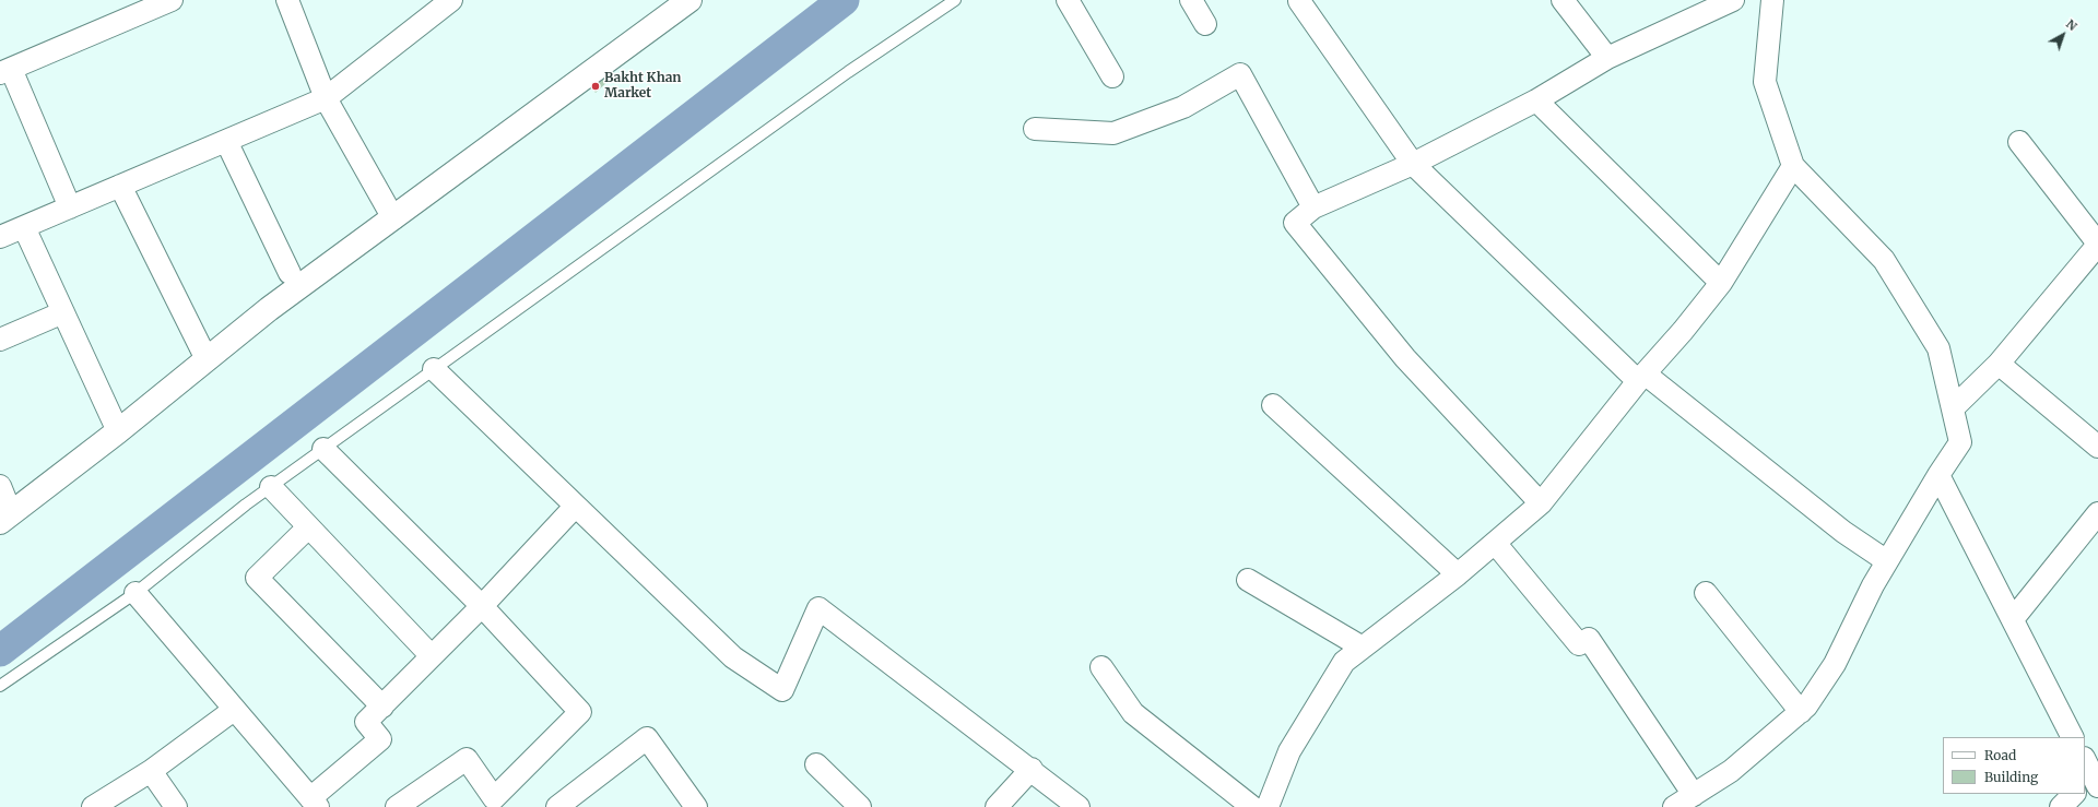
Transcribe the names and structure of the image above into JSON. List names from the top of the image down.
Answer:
{
  "places": ["Bakht Khan Market"],
  "legend": ["Road", "Building"],
  "north": "top right"
}
